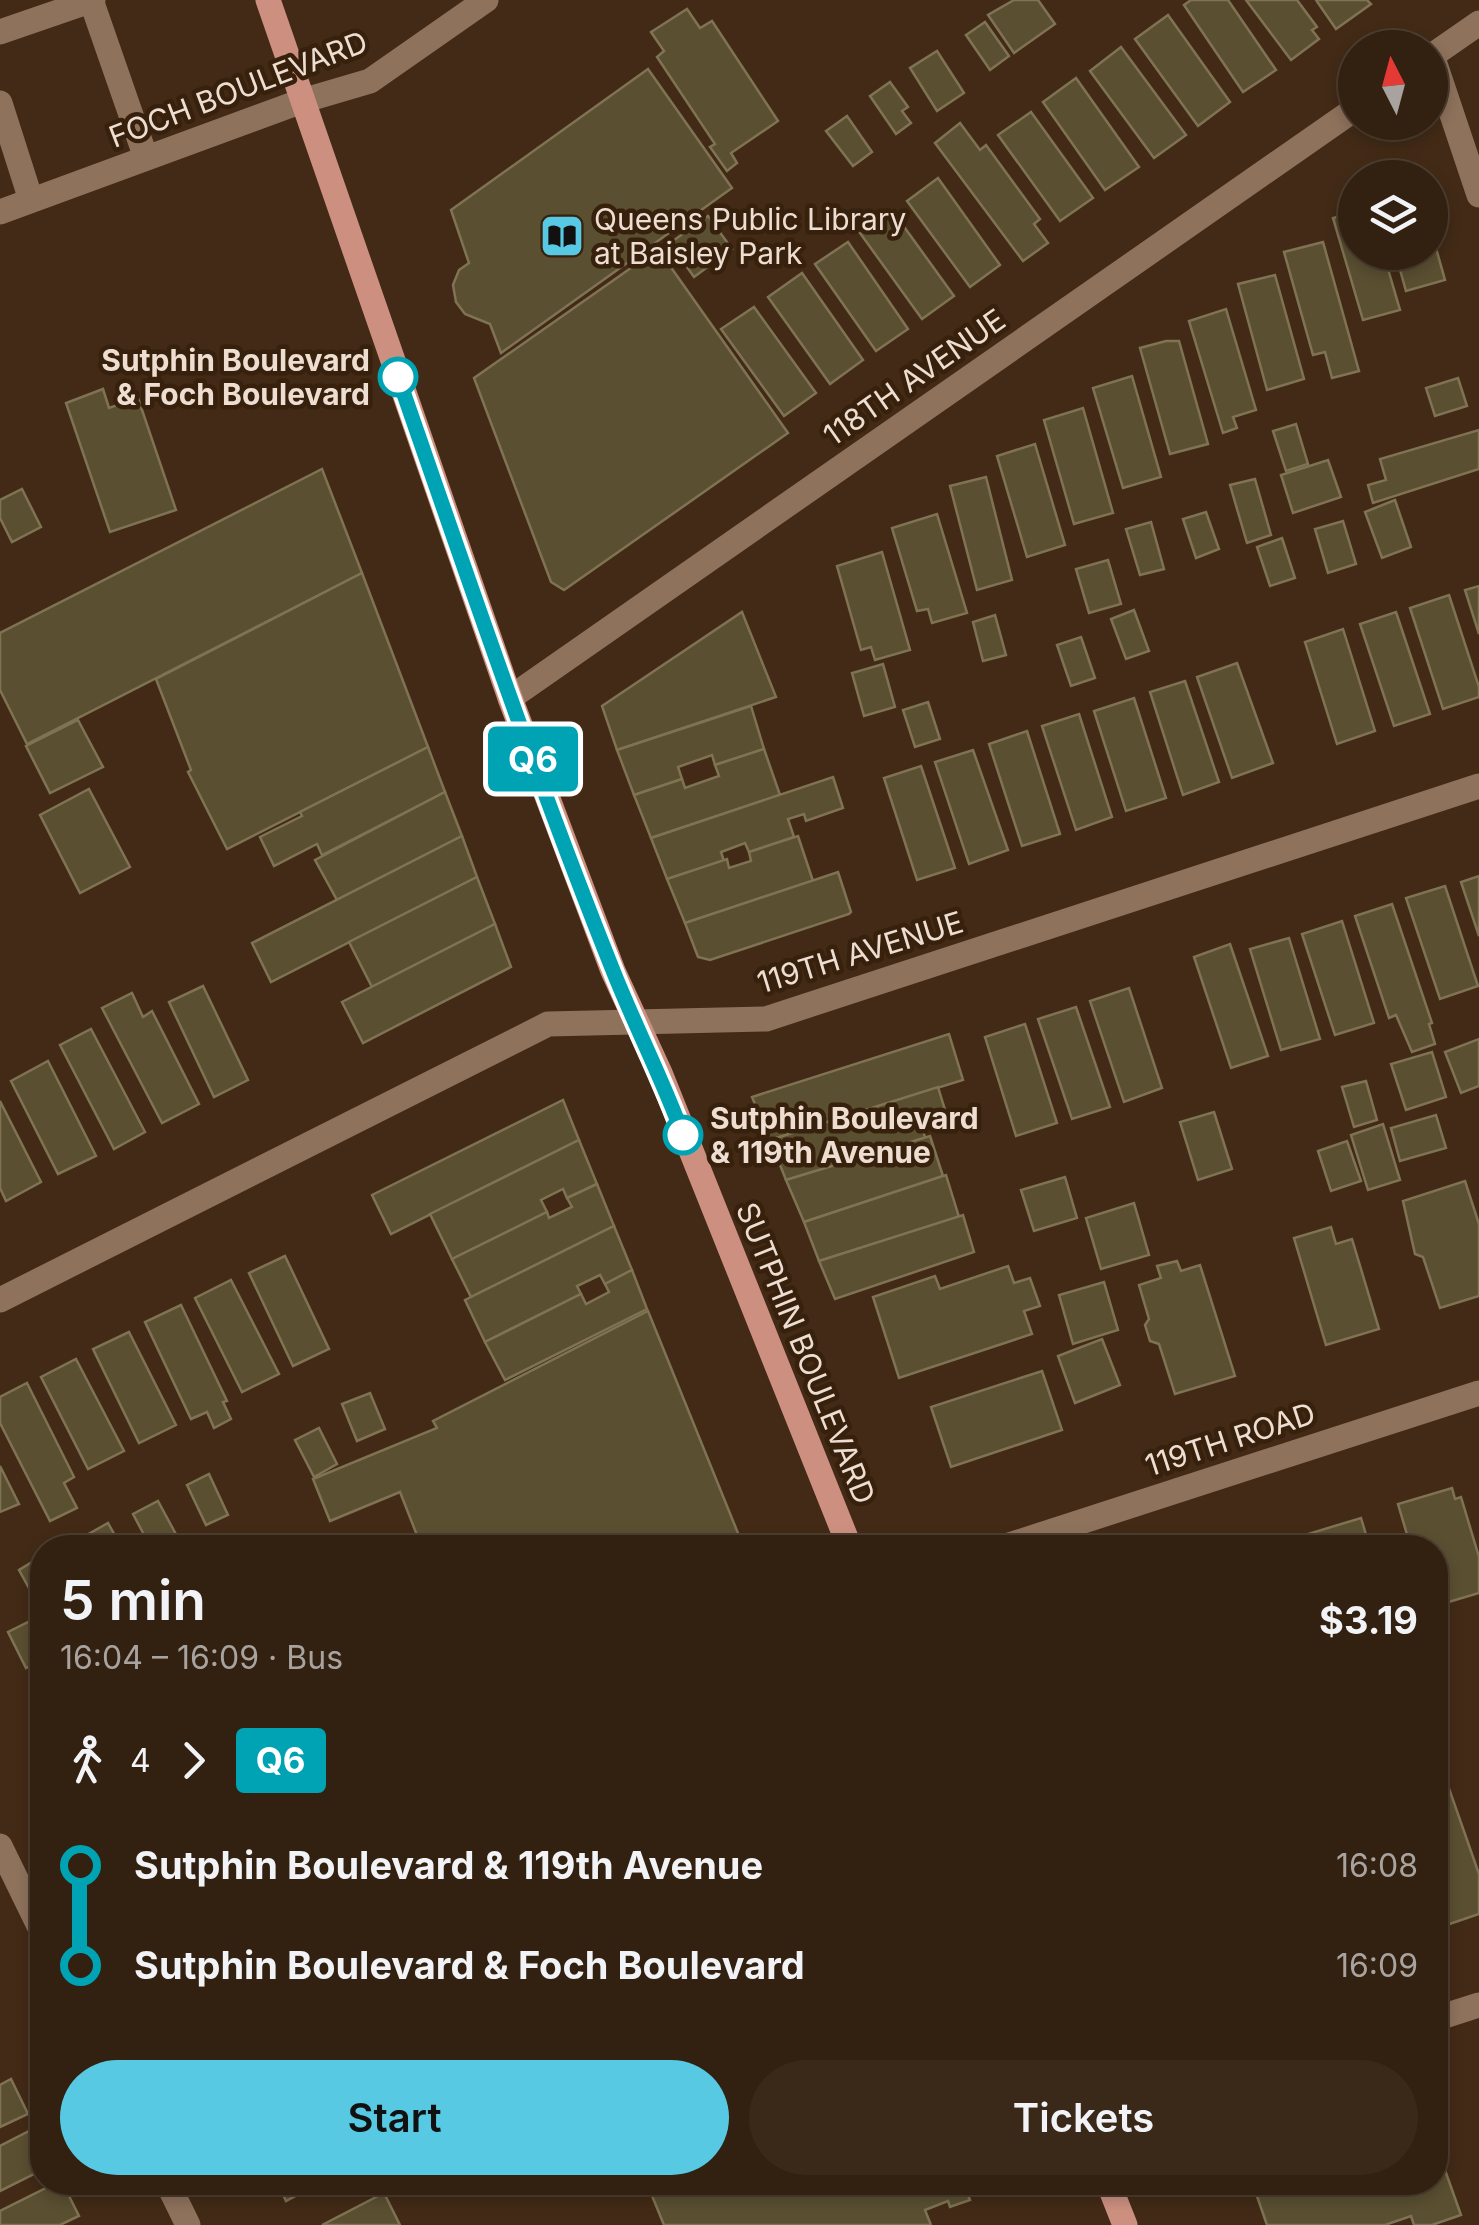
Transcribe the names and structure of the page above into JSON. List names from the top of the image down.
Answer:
{
  "streets": {
    "main road": ["SUTPHIN BOULEVARD"],
    "street": [
      "FOCH BOULEVARD",
      "118TH AVENUE",
      "119TH AVENUE",
      "119TH ROAD"
    ]
  },
  "crossings": [
    ["FOCH BOULEVARD", "SUTPHIN BOULEVARD"],
    ["118TH AVENUE", "SUTPHIN BOULEVARD"],
    ["119TH AVENUE", "SUTPHIN BOULEVARD"]
  ],
  "places": {
    "library": ["Queens Public Library at Baisley Park"],
    "other": ["Sutphin Boulevard & Foch Boulevard", "Sutphin Boulevard & 119th Avenue"]
  },
  "lines": ["bus line Q6"],
  "north": "top",
  "page": {
    "on_map": "Q6",
    "heading": ["5 min", "16:04 – 16:09 · Bus", "$3.19"],
    "legs": ["4", "Q6"],
    "list": [
      {
        "name": "Sutphin Boulevard & 119th Avenue",
        "value": "16:08"
      },
      {
        "name": "Sutphin Boulevard & Foch Boulevard",
        "value": "16:09"
      }
    ],
    "buttons": ["Start", "Tickets"]
  }
}
